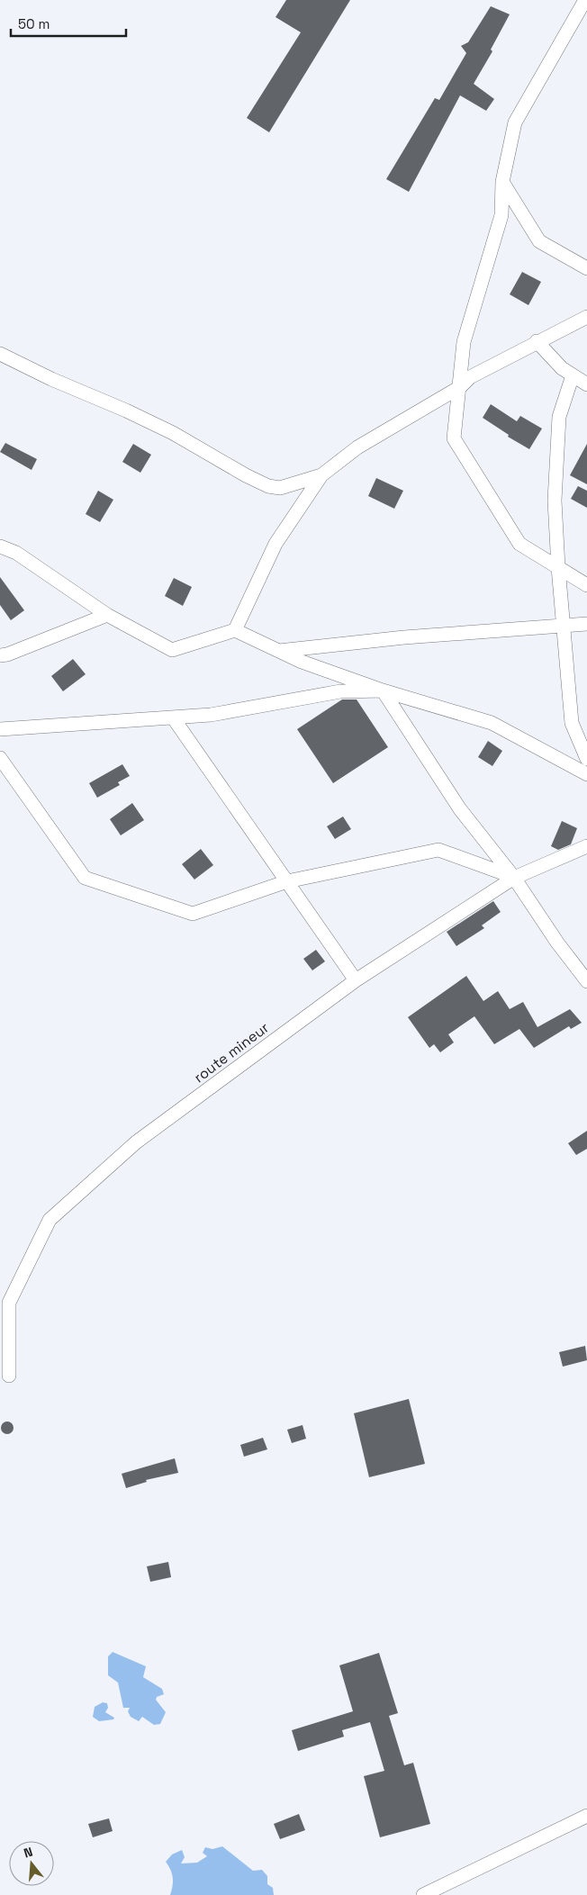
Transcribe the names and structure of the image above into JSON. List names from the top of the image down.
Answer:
{
  "streets": {
    "street": ["route mineur"]
  },
  "scale_bar": "50 m",
  "north": "top"
}
